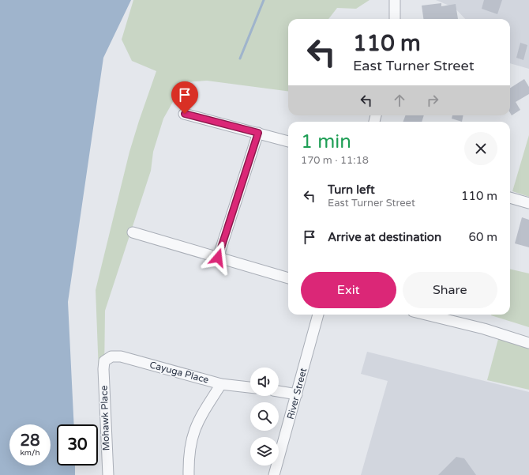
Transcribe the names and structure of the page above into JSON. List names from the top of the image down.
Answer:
{
  "streets": {
    "street": ["Cayuga Place", "River Street", "Mohawk Place"]
  },
  "crossings": [
    ["Cayuga Place", "Mohawk Place"]
  ],
  "page": {
    "turn": ["110 m", "East Turner Street"],
    "heading": ["1 min", "170 m · 11:18"],
    "list": [
      {
        "name": "Turn left",
        "note": "East Turner Street",
        "value": "110 m"
      },
      {
        "name": "Arrive at destination",
        "value": "60 m"
      }
    ],
    "buttons": ["Exit", "Share"],
    "speed": "28 km/h",
    "limit": "30"
  }
}
